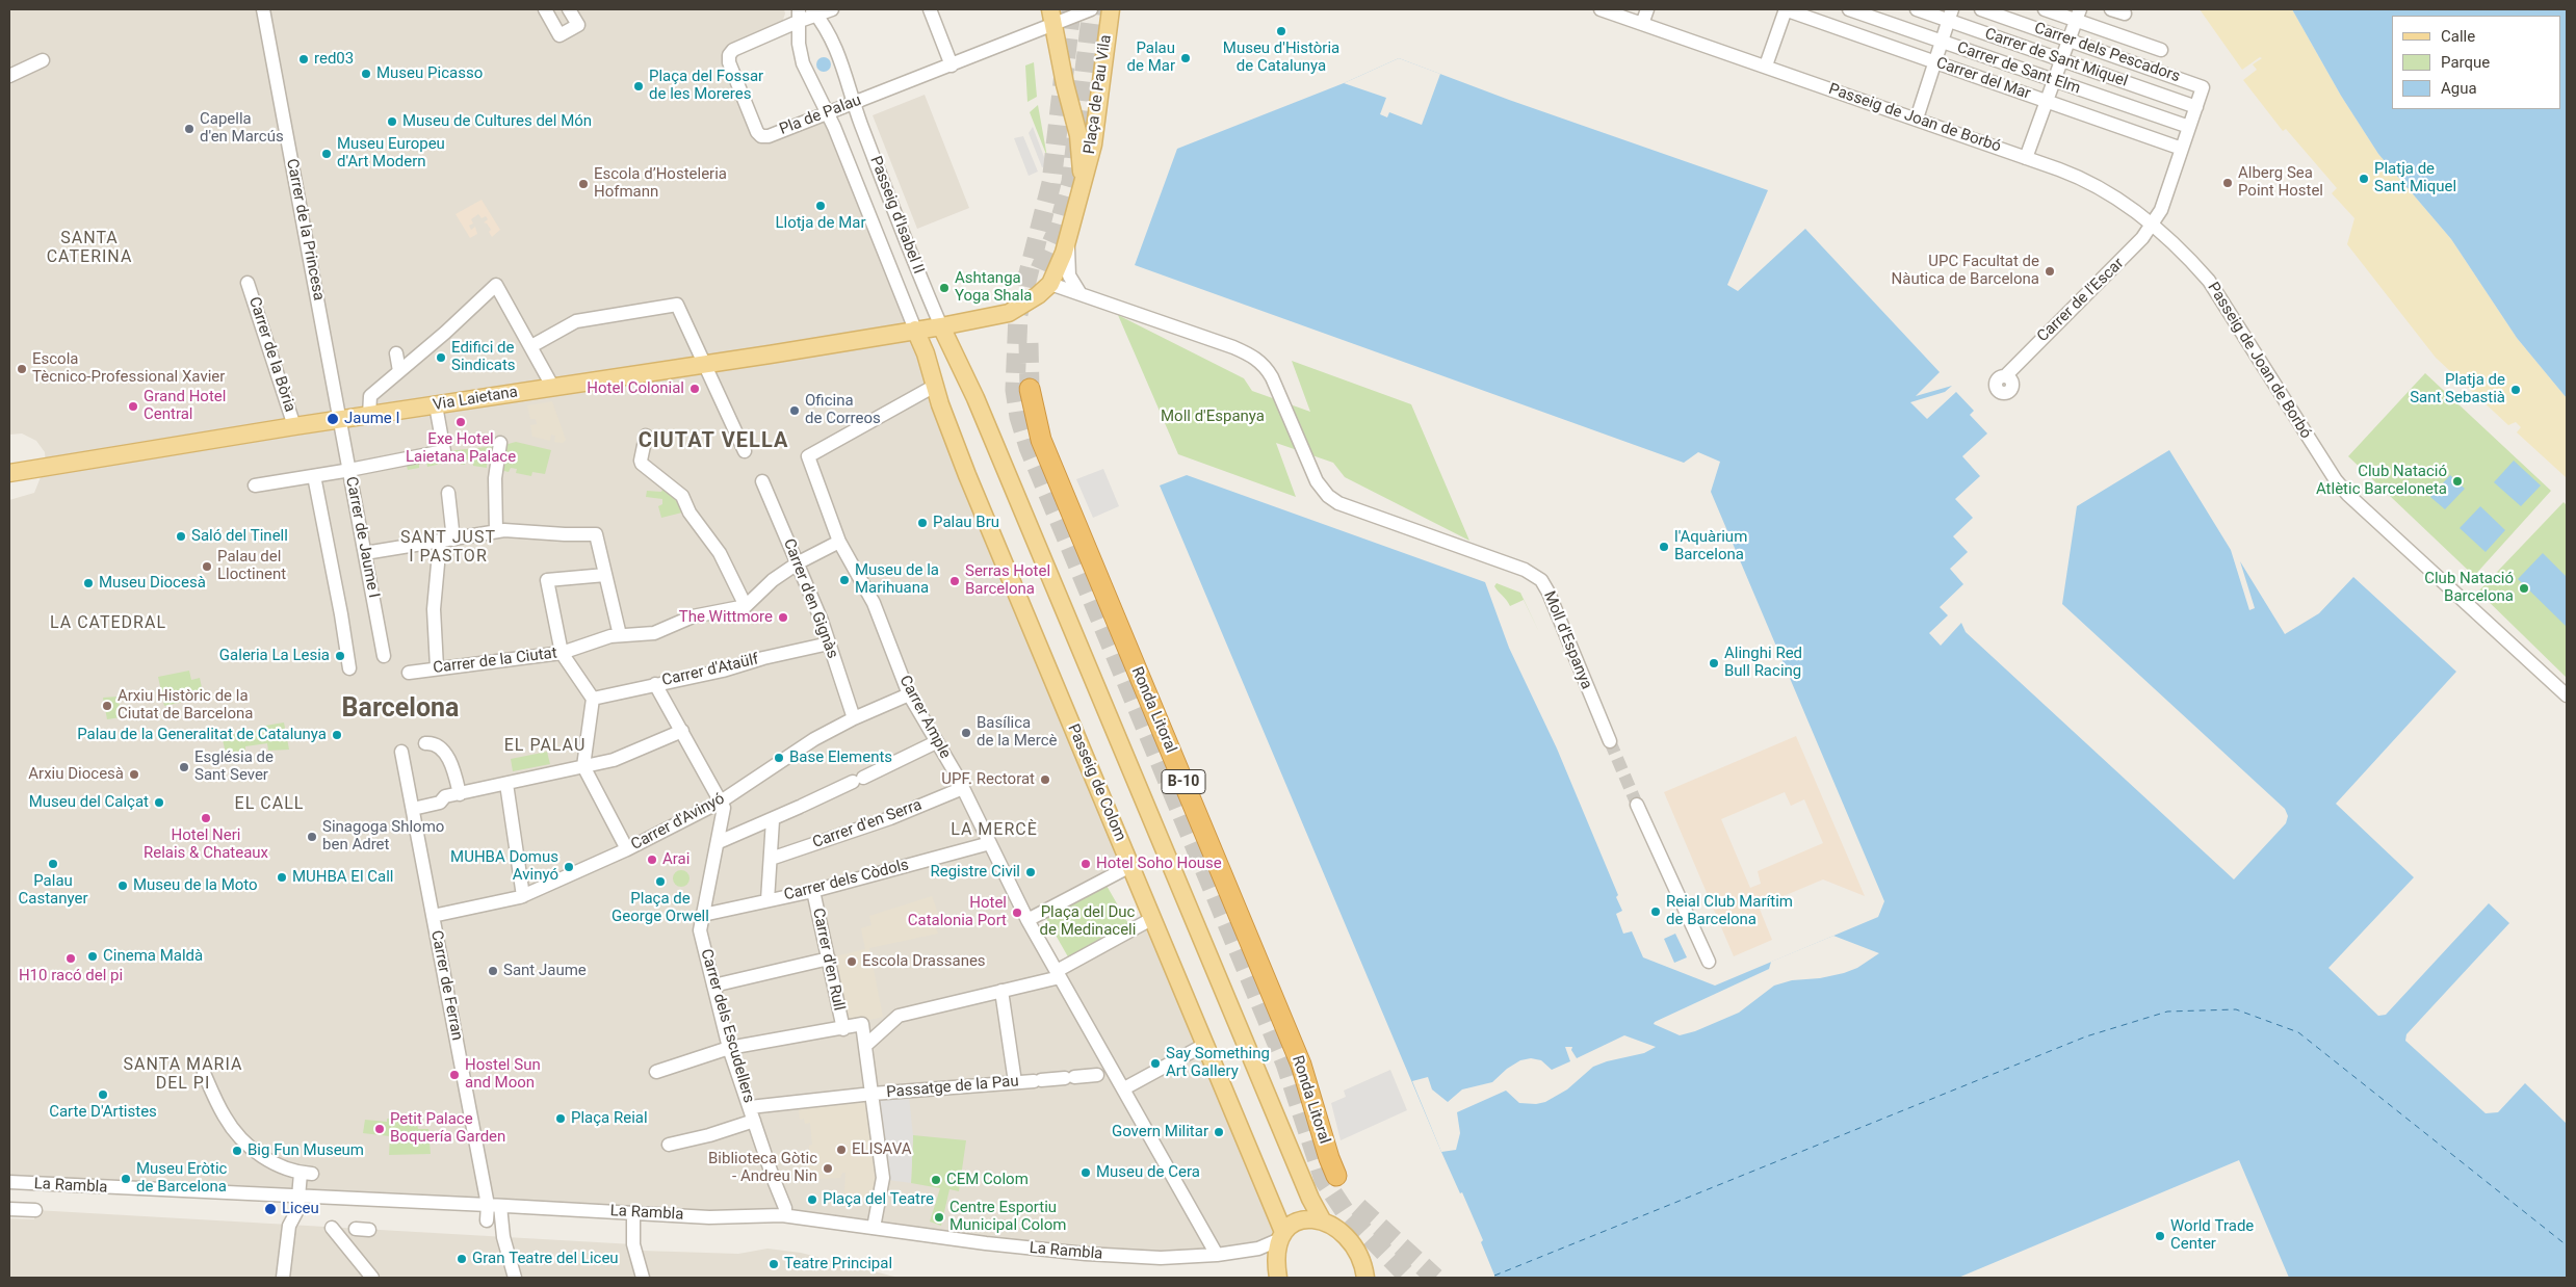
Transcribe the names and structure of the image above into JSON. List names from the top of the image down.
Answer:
{
  "streets": {
    "highway": ["Ronda Litoral", "B-10"],
    "main road": ["Plaça de Pau Vila", "Via Laietana", "Passeig de Colom"],
    "street": [
      "Carrer dels Pescadors",
      "Carrer de Sant Miquel",
      "Carrer de Sant Elm",
      "Carrer del Mar",
      "Pla de Palau",
      "Passeig de Joan de Borbó",
      "Passeig d'Isabel II",
      "Carrer de la Princesa",
      "Carrer de l'Escar",
      "Carrer de la Bòria",
      "Carrer de Jaume I",
      "Carrer d'en Gignàs",
      "Moll d'Espanya",
      "Carrer de la Ciutat",
      "Carrer d'Ataülf",
      "Carrer Ample",
      "Carrer d'Avinyó",
      "Carrer d'en Serra",
      "Carrer dels Còdols",
      "Carrer d'en Rull",
      "Carrer de Ferran",
      "Carrer dels Escudellers",
      "Passatge de la Pau",
      "La Rambla"
    ]
  },
  "crossings": [
    ["Carrer dels Pescadors", "Carrer de l'Escar"],
    ["Carrer de Sant Miquel", "Carrer de l'Escar"],
    ["Carrer de Sant Elm", "Carrer de l'Escar"],
    ["Carrer del Mar", "Carrer de l'Escar"],
    ["Plaça de Pau Vila", "Pla de Palau"],
    ["Plaça de Pau Vila", "Passeig d'Isabel II"],
    ["Plaça de Pau Vila", "Via Laietana"],
    ["Plaça de Pau Vila", "Moll d'Espanya"],
    ["Pla de Palau", "Passeig d'Isabel II"],
    ["Passeig de Joan de Borbó", "Carrer de l'Escar"],
    ["Passeig d'Isabel II", "Via Laietana"],
    ["Passeig d'Isabel II", "Passeig de Colom"],
    ["Carrer de la Princesa", "Via Laietana"],
    ["Carrer de la Princesa", "Carrer de Jaume I"],
    ["Carrer de la Bòria", "Via Laietana"],
    ["Via Laietana", "Carrer de Jaume I"],
    ["Via Laietana", "Passeig de Colom"],
    ["Carrer d'en Gignàs", "Carrer d'Ataülf"],
    ["Carrer d'en Gignàs", "Carrer d'Avinyó"],
    ["Carrer Ample", "Passeig de Colom"],
    ["Carrer Ample", "Carrer d'Avinyó"],
    ["Carrer Ample", "Carrer d'en Serra"],
    ["Carrer Ample", "Carrer dels Còdols"],
    ["Carrer Ample", "Passatge de la Pau"],
    ["Carrer Ample", "La Rambla"],
    ["Passeig de Colom", "La Rambla"],
    ["Carrer d'Avinyó", "Carrer de Ferran"],
    ["Carrer d'Avinyó", "Carrer dels Escudellers"],
    ["Carrer dels Còdols", "Carrer d'en Rull"],
    ["Carrer dels Còdols", "Carrer dels Escudellers"],
    ["Carrer de Ferran", "La Rambla"],
    ["Carrer dels Escudellers", "Passatge de la Pau"],
    ["Carrer dels Escudellers", "La Rambla"]
  ],
  "districts": [
    "SANTA CATERINA",
    "CIUTAT VELLA",
    "SANT JUST I PASTOR",
    "LA CATEDRAL",
    "Barcelona",
    "EL PALAU",
    "EL CALL",
    "LA MERCÈ",
    "SANTA MARIA DEL PI"
  ],
  "parks": ["Moll d'Espanya", "Plaça del Duc de Medinaceli"],
  "places": [
    "Museu d'Història de Catalunya",
    "Palau de Mar",
    "red03",
    "Museu Picasso",
    "Plaça del Fossar de les Moreres",
    "Museu de Cultures del Món",
    "Capella d'en Marcús",
    "Museu Europeu d'Art Modern",
    "Platja de Sant Miquel",
    "Alberg Sea Point Hostel",
    "Escola d’Hosteleria Hofmann",
    "Llotja de Mar",
    "UPC Facultat de Nàutica de Barcelona",
    "Ashtanga Yoga Shala",
    "Edifici de Sindicats",
    "Escola Tècnico-Professional Xavier",
    "Hotel Colonial",
    "Platja de Sant Sebastià",
    "Grand Hotel Central",
    "Oficina de Correos",
    "Jaume I",
    "Exe Hotel Laietana Palace",
    "Club Natació Atlètic Barceloneta",
    "Palau Bru",
    "Saló del Tinell",
    "l'Aquàrium Barcelona",
    "Palau del Lloctinent",
    "Museu de la Marihuana",
    "Serras Hotel Barcelona",
    "Museu Diocesà",
    "Club Natació Barcelona",
    "The Wittmore",
    "Galeria La Lesia",
    "Alinghi Red Bull Racing",
    "Arxiu Històric de la Ciutat de Barcelona",
    "Basílica de la Mercè",
    "Palau de la Generalitat de Catalunya",
    "Base Elements",
    "Església de Sant Sever",
    "Arxiu Diocesà",
    "UPF. Rectorat",
    "Museu del Calçat",
    "Hotel Neri Relais & Chateaux",
    "Sinagoga Shlomo ben Adret",
    "Arai",
    "Palau Castanyer",
    "Hotel Soho House",
    "MUHBA Domus Avinyó",
    "Registre Civil",
    "MUHBA El Call",
    "Plaça de George Orwell",
    "Museu de la Moto",
    "Reial Club Marítim de Barcelona",
    "Hotel Catalonia Port",
    "Cinema Maldà",
    "H10 racó del pi",
    "Escola Drassanes",
    "Sant Jaume",
    "Say Something Art Gallery",
    "Hostel Sun and Moon",
    "Carte D'Artistes",
    "Plaça Reial",
    "Petit Palace Boquería Garden",
    "Govern Militar",
    "ELISAVA",
    "Big Fun Museum",
    "Biblioteca Gòtic - Andreu Nin",
    "Museu de Cera",
    "Museu Eròtic de Barcelona",
    "CEM Colom",
    "Plaça del Teatre",
    "Liceu",
    "Centre Esportiu Municipal Colom",
    "World Trade Center",
    "Gran Teatre del Liceu",
    "Teatre Principal"
  ],
  "legend": ["Calle", "Parque", "Agua"]
}
